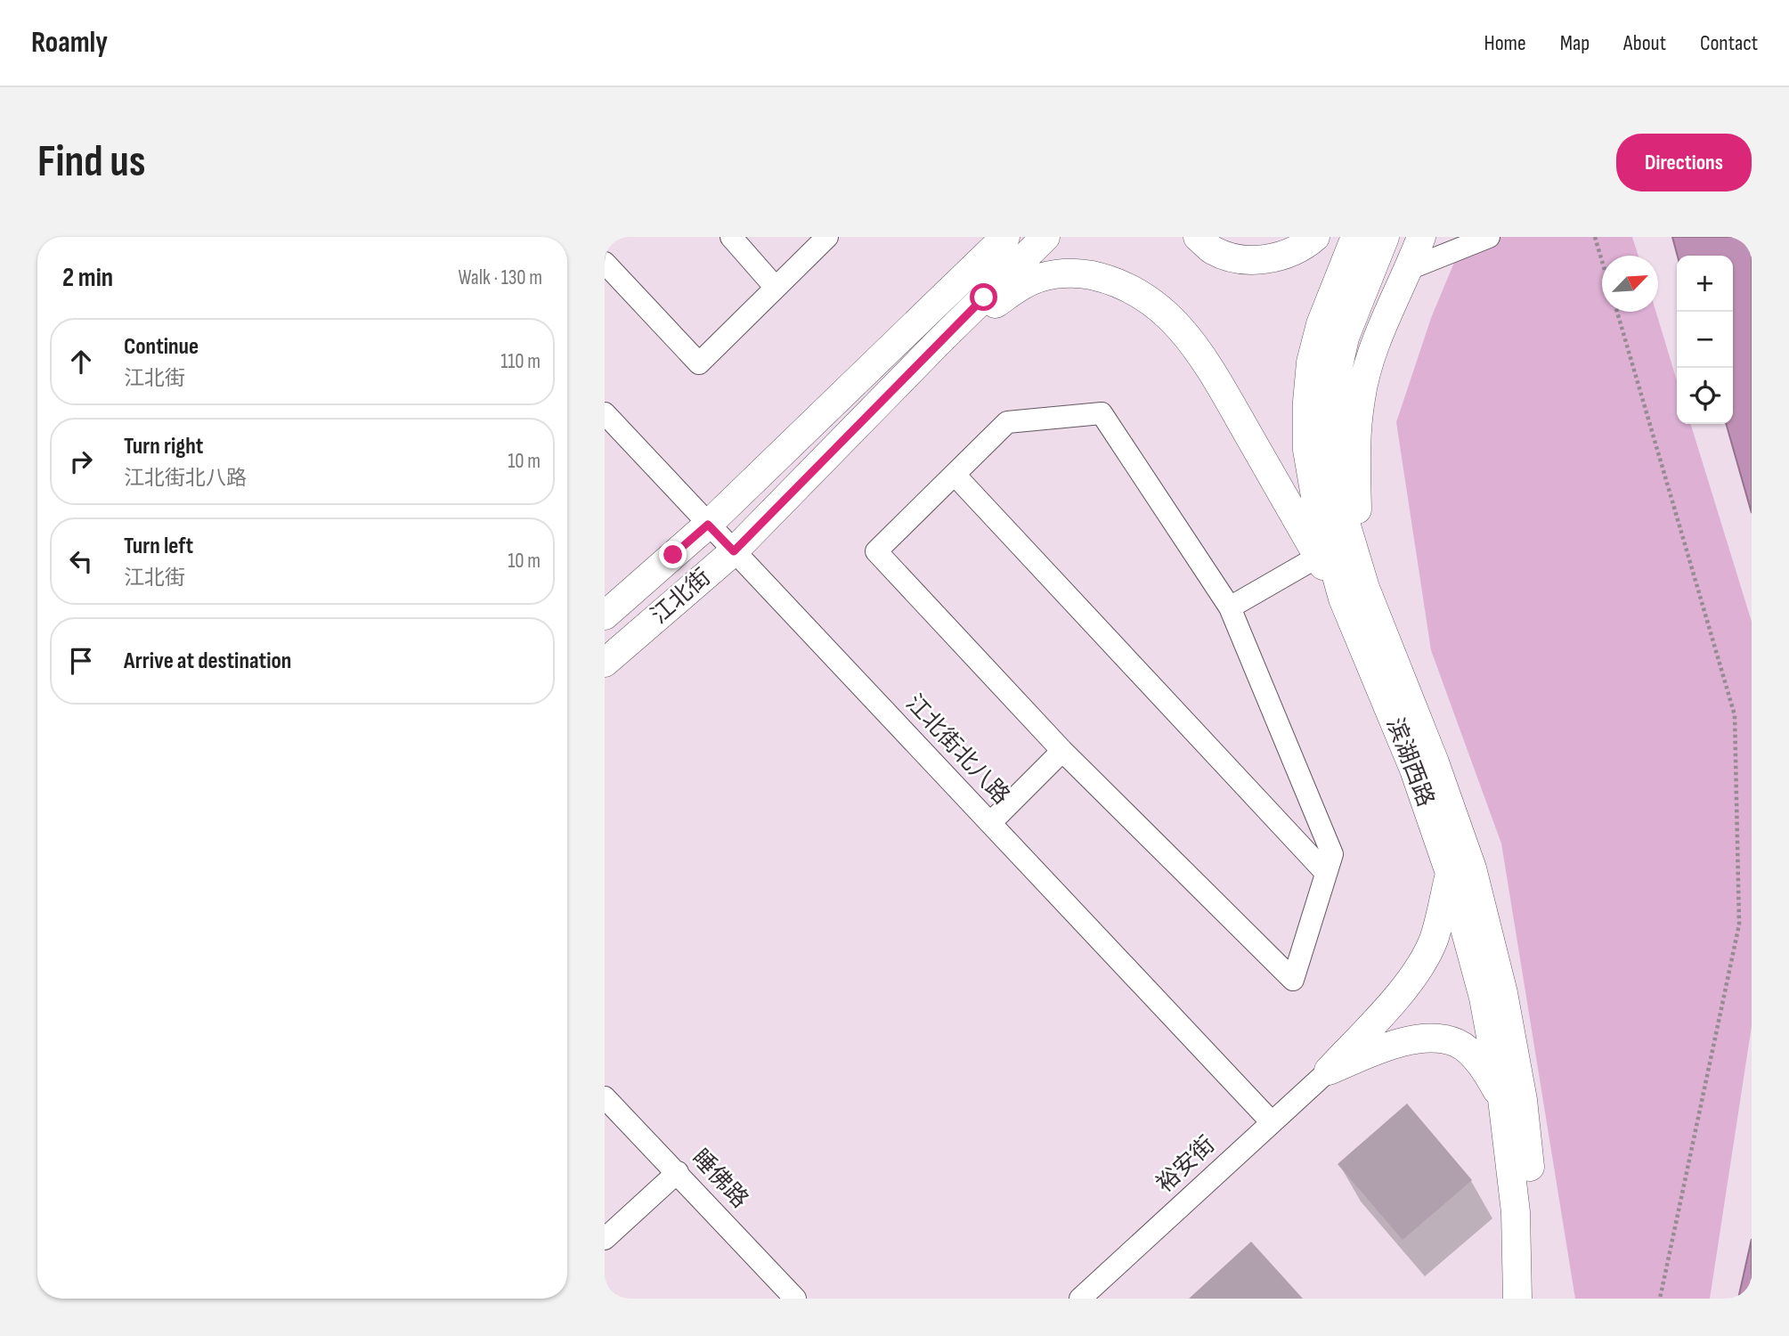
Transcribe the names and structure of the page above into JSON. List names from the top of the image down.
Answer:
{
  "streets": {
    "main road": ["江北街", "滨湖西路"],
    "street": ["江北街北八路", "裕安街", "睡佛路"]
  },
  "crossings": [
    ["江北街", "江北街北八路"],
    ["江北街北八路", "裕安街"]
  ],
  "north": "top right",
  "page": {
    "header": "Roamly",
    "nav": [
      "Home",
      "Map",
      "About",
      "Contact"
    ],
    "buttons": "Directions",
    "title": "Find us",
    "heading": ["2 min", "Walk · 130 m"],
    "map_buttons": ["+", "−"],
    "list": [
      ["Continue", "江北街", "110 m"],
      ["Turn right", "江北街北八路", "10 m"],
      ["Turn left", "江北街", "10 m"],
      "Arrive at destination"
    ]
  }
}
